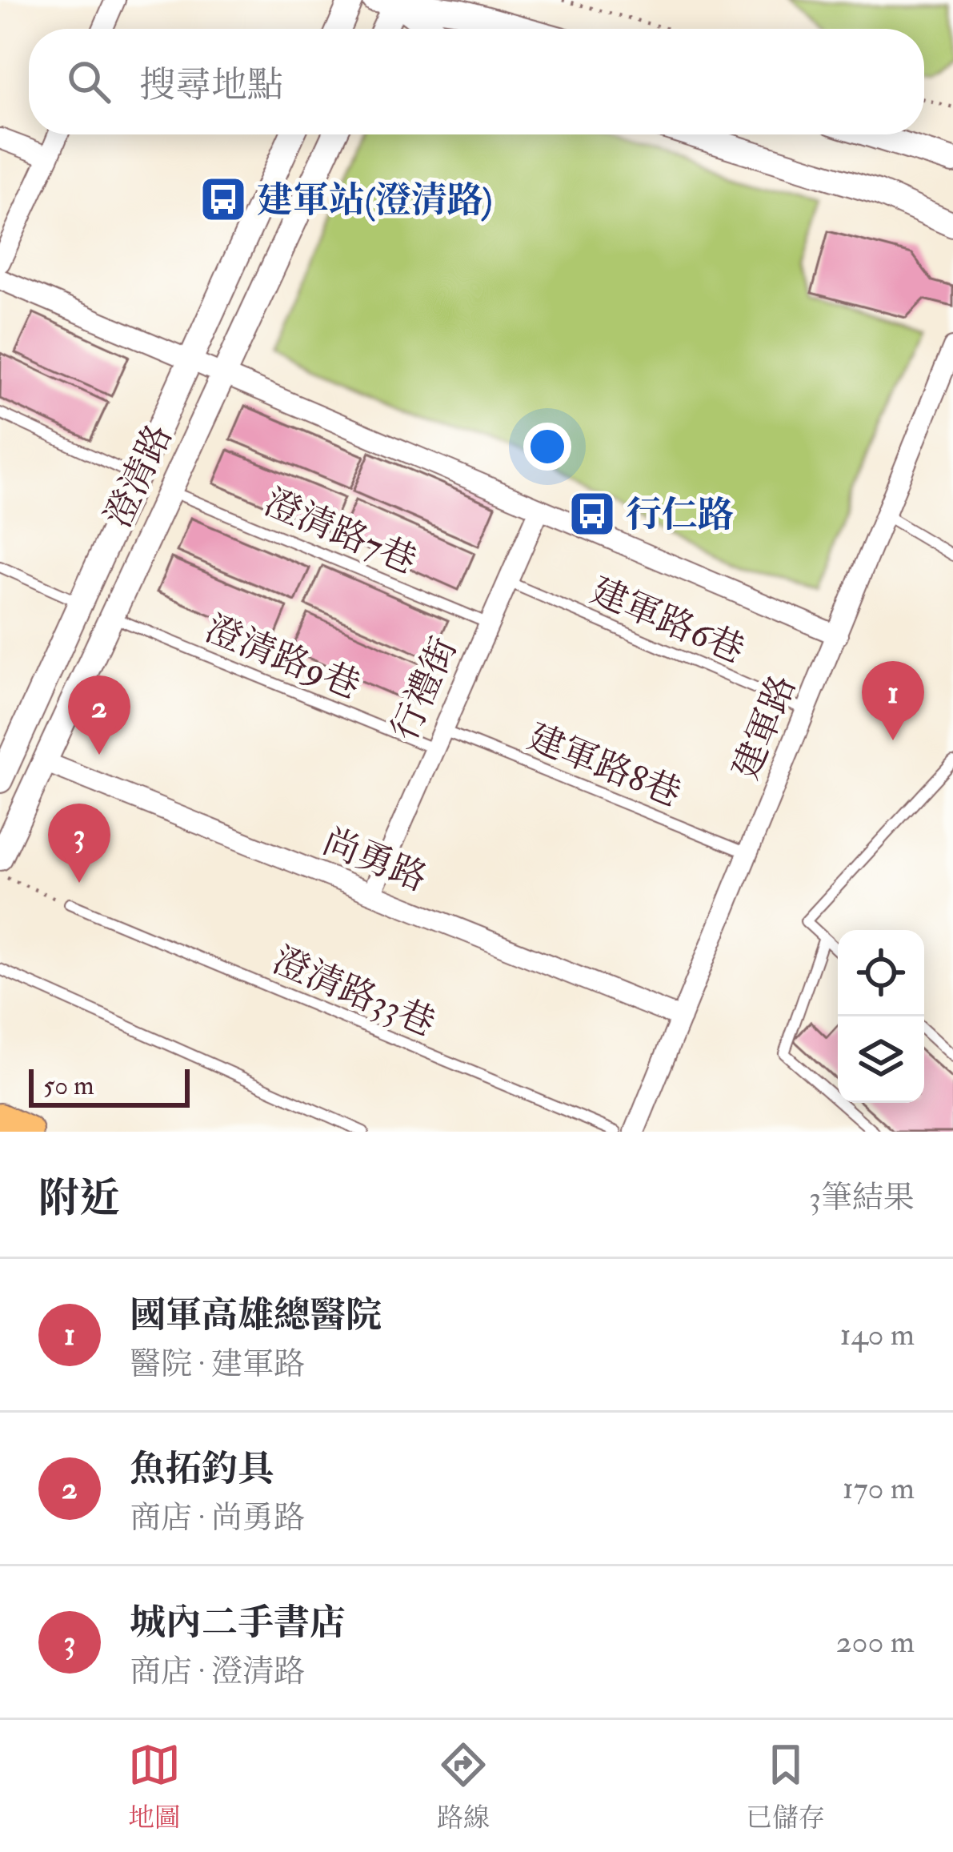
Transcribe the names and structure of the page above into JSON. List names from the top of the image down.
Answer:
{
  "streets": {
    "street": [
      "澄清路",
      "行禮街",
      "建軍路",
      "尚勇路"
    ],
    "lane": [
      "澄清路7巷",
      "建軍路6巷",
      "澄清路9巷",
      "建軍路8巷",
      "澄清路33巷"
    ]
  },
  "crossings": [
    ["澄清路", "澄清路7巷"],
    ["澄清路", "澄清路9巷"],
    ["澄清路", "尚勇路"],
    ["澄清路7巷", "行禮街"],
    ["建軍路6巷", "行禮街"],
    ["建軍路6巷", "建軍路"],
    ["澄清路9巷", "行禮街"],
    ["澄清路9巷", "建軍路8巷"],
    ["行禮街", "建軍路8巷"],
    ["行禮街", "尚勇路"],
    ["建軍路", "建軍路8巷"],
    ["建軍路", "尚勇路"]
  ],
  "places": {
    "bus stop": ["建軍站(澄清路)", "行仁路"]
  },
  "scale_bar": "50 m",
  "page": {
    "search": "搜尋地點",
    "pins": ["1", "2", "3"],
    "scale": "50 m",
    "heading": ["附近", "3筆結果"],
    "list": [
      {
        "mark": "1",
        "name": "國軍高雄總醫院",
        "note": "醫院 · 建軍路",
        "value": "140 m"
      },
      {
        "mark": "2",
        "name": "魚拓釣具",
        "note": "商店 · 尚勇路",
        "value": "170 m"
      },
      {
        "mark": "3",
        "name": "城內二手書店",
        "note": "商店 · 澄清路",
        "value": "200 m"
      }
    ],
    "nav": ["地圖", "路線", "已儲存"]
  }
}
